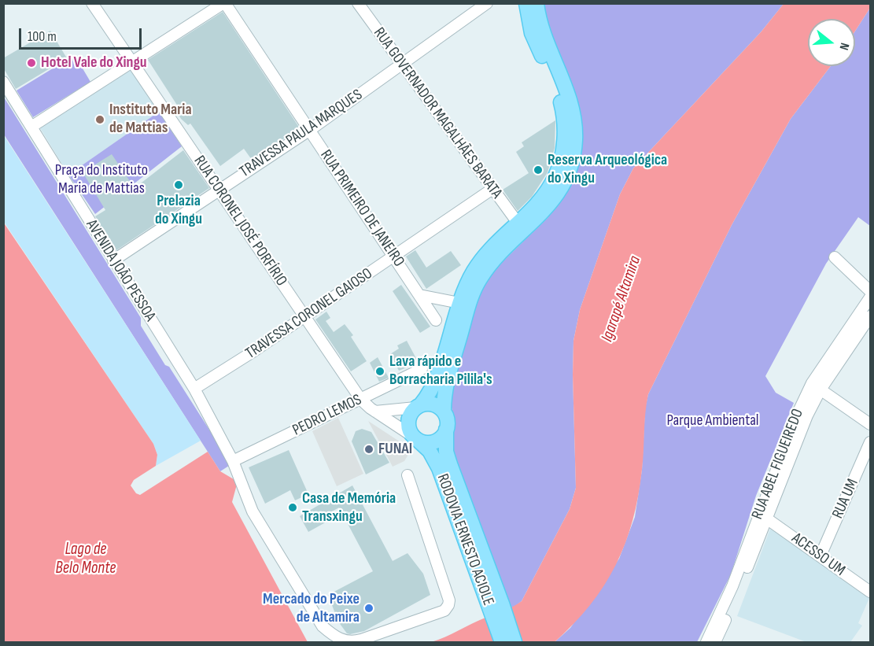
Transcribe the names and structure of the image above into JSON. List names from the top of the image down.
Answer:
{
  "streets": {
    "main road": ["RODOVIA ERNESTO ACIOLE"],
    "street": [
      "RUA GOVERNADOR MAGALHÃES BARATA",
      "TRAVESSA PAULA MARQUES",
      "RUA PRIMEIRO DE JANEIRO",
      "RUA CORONEL JOSÉ PORFÍRIO",
      "AVENIDA JOÃO PESSOA",
      "TRAVESSA CORONEL GAIOSO",
      "PEDRO LEMOS",
      "RUA ABEL FIGUEIREDO",
      "RUA UM",
      "ACESSO UM"
    ]
  },
  "crossings": [
    ["RUA GOVERNADOR MAGALHÃES BARATA", "TRAVESSA PAULA MARQUES"],
    ["RUA GOVERNADOR MAGALHÃES BARATA", "TRAVESSA CORONEL GAIOSO"],
    ["TRAVESSA PAULA MARQUES", "RUA PRIMEIRO DE JANEIRO"],
    ["TRAVESSA PAULA MARQUES", "RUA CORONEL JOSÉ PORFÍRIO"],
    ["TRAVESSA PAULA MARQUES", "AVENIDA JOÃO PESSOA"],
    ["RUA PRIMEIRO DE JANEIRO", "TRAVESSA CORONEL GAIOSO"],
    ["RUA CORONEL JOSÉ PORFÍRIO", "TRAVESSA CORONEL GAIOSO"],
    ["RUA CORONEL JOSÉ PORFÍRIO", "PEDRO LEMOS"],
    ["RUA CORONEL JOSÉ PORFÍRIO", "RODOVIA ERNESTO ACIOLE"],
    ["AVENIDA JOÃO PESSOA", "TRAVESSA CORONEL GAIOSO"],
    ["AVENIDA JOÃO PESSOA", "PEDRO LEMOS"],
    ["RUA ABEL FIGUEIREDO", "ACESSO UM"],
    ["RUA UM", "ACESSO UM"]
  ],
  "water": ["Igarapé Altamira", "Lago de Belo Monte"],
  "parks": ["Praça do Instituto Maria de Mattias", "Parque Ambiental"],
  "places": [
    "Hotel Vale do Xingu",
    "Instituto Maria de Mattias",
    "Reserva Arqueológica do Xingu",
    "Prelazia do Xingu",
    "Lava rápido e Borracharia Pilila's",
    "FUNAI",
    "Casa de Memória Transxingu",
    "Mercado do Peixe de Altamira"
  ],
  "scale_bar": "100 m",
  "north": "right"
}
